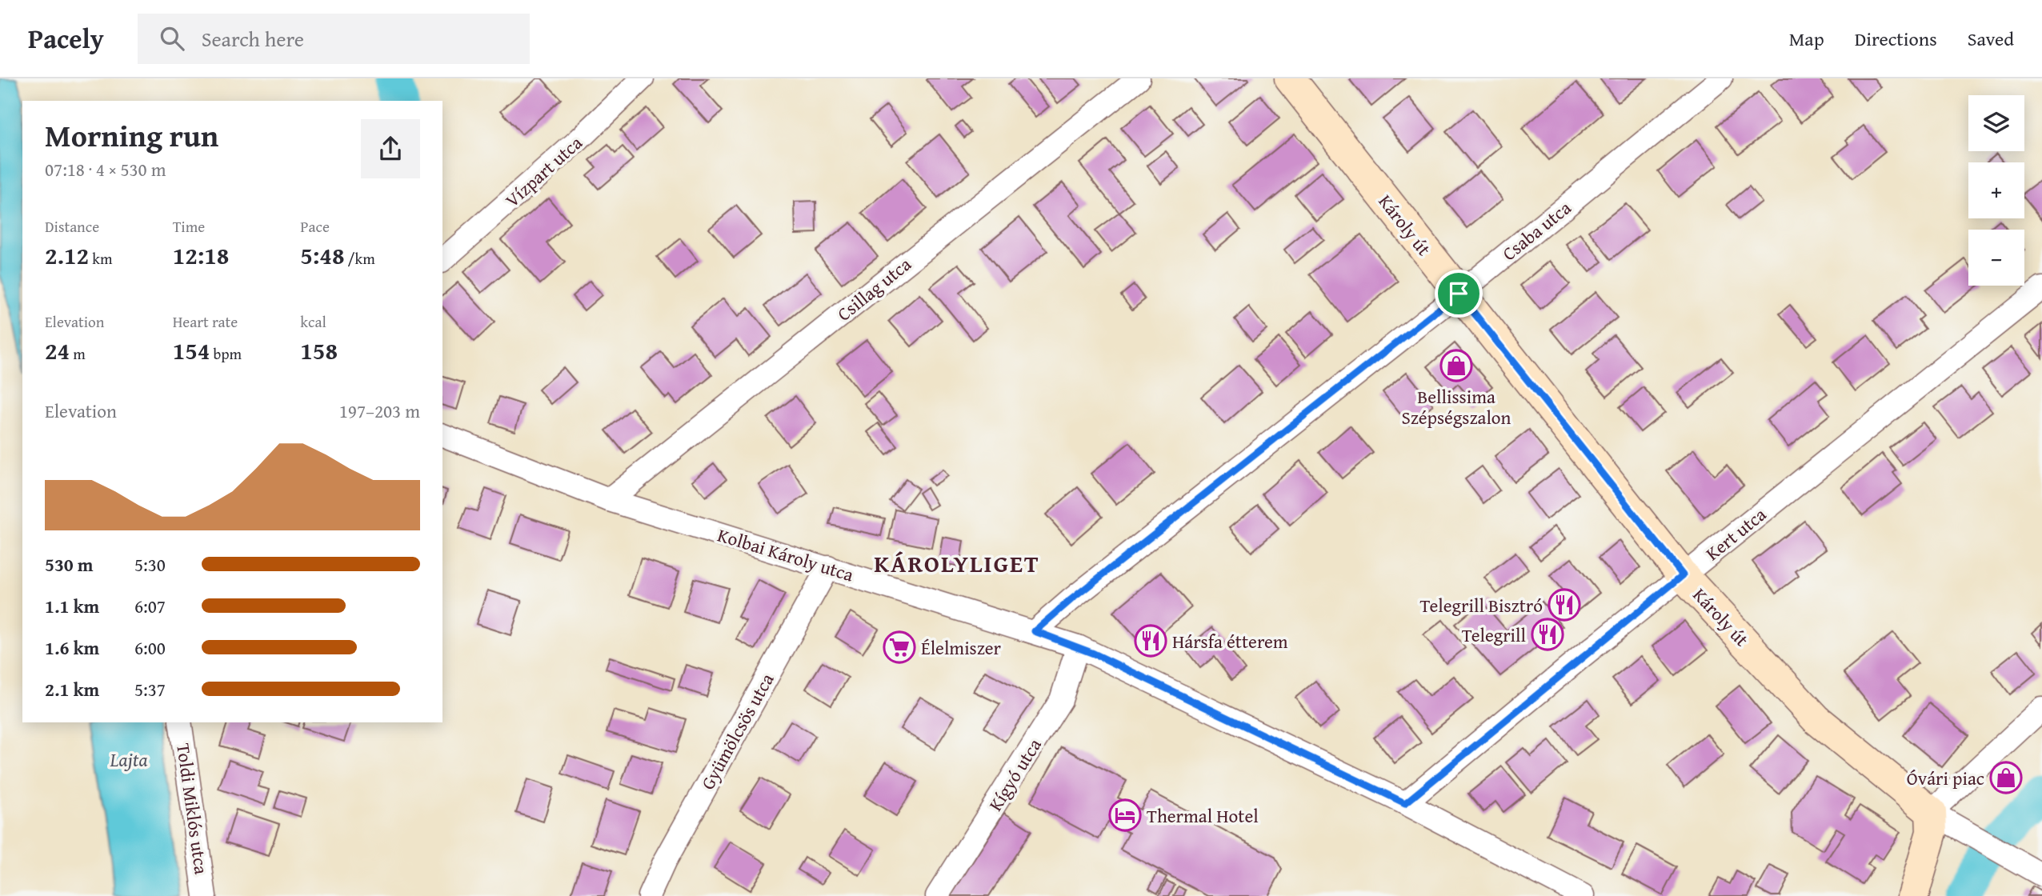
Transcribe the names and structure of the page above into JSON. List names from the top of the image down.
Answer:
{
  "streets": {
    "street": [
      "Vízpart utca",
      "Károly út",
      "Csaba utca",
      "Csillag utca",
      "Kert utca",
      "Kolbai Károly utca",
      "Gyümölcsös utca",
      "Kígyó utca",
      "Toldi Miklós utca"
    ]
  },
  "crossings": [
    ["Károly út", "Csaba utca"],
    ["Károly út", "Kert utca"],
    ["Csaba utca", "Kolbai Károly utca"],
    ["Csillag utca", "Kolbai Károly utca"],
    ["Kert utca", "Kolbai Károly utca"],
    ["Kolbai Károly utca", "Gyümölcsös utca"],
    ["Kolbai Károly utca", "Kígyó utca"]
  ],
  "districts": ["KÁROLYLIGET"],
  "water": ["Lajta"],
  "places": {
    "shop": ["Bellissima Szépségszalon", "Óvári piac"],
    "restaurant": ["Telegrill Bisztró", "Telegrill", "Hársfa étterem"],
    "supermarket": ["Élelmiszer"],
    "hotel": ["Thermal Hotel"]
  },
  "page": {
    "header": "Pacely",
    "search": "Search here",
    "nav": ["Map", "Directions", "Saved"],
    "map_buttons": ["+", "−"],
    "heading": ["Morning run", "07:18 · 4 × 530 m"],
    "stats": [
      ["Distance", "2.12 km"],
      ["Time", "12:18"],
      ["Pace", "5:48 /km"],
      ["Elevation", "24 m"],
      ["Heart rate", "154 bpm"],
      ["kcal", "158"]
    ],
    "chart": ["Elevation", "197–203 m"],
    "list": [
      {
        "name": "530 m",
        "note": "5:30"
      },
      {
        "name": "1.1 km",
        "note": "6:07"
      },
      {
        "name": "1.6 km",
        "note": "6:00"
      },
      {
        "name": "2.1 km",
        "note": "5:37"
      }
    ]
  }
}
